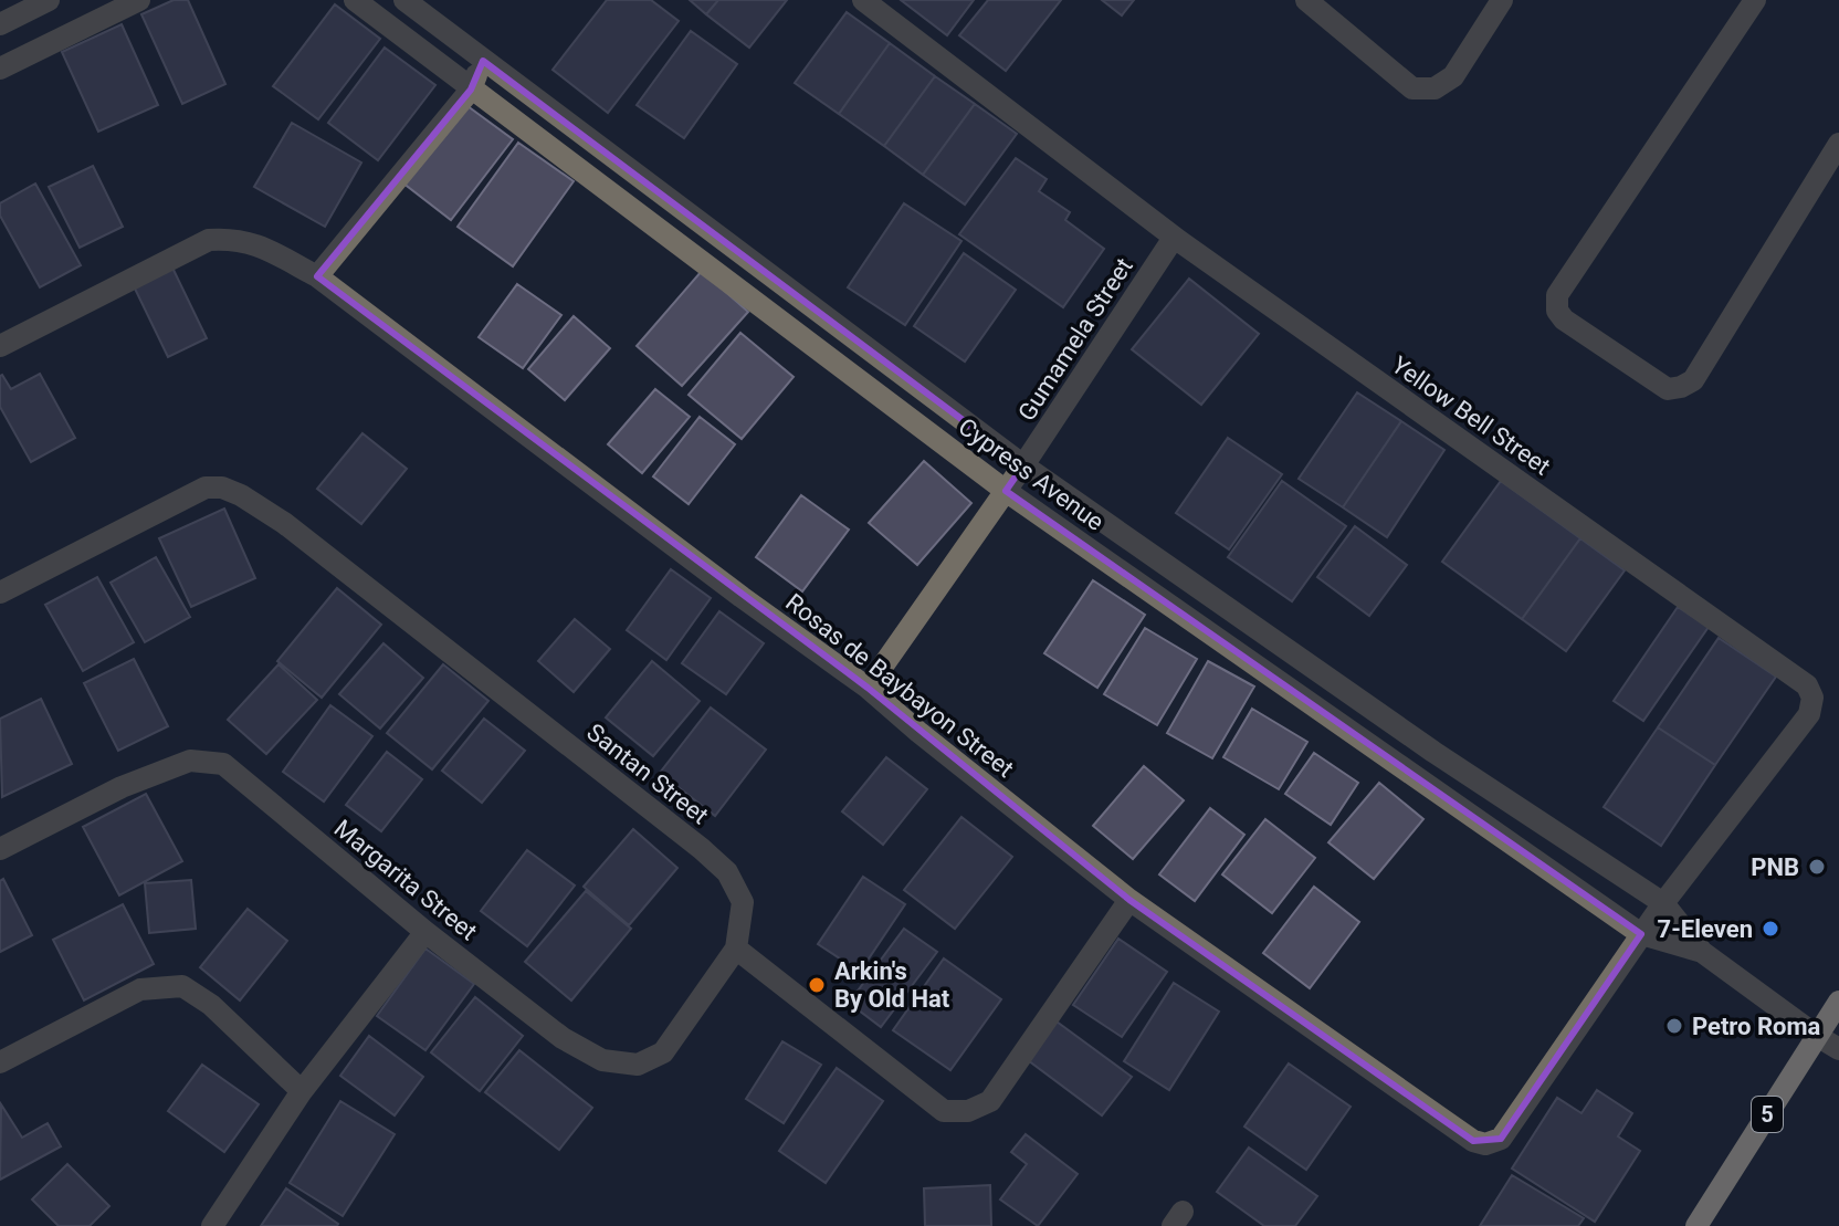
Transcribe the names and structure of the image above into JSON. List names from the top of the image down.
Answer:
{
  "streets": {
    "main road": ["5"],
    "street": [
      "Gumamela Street",
      "Yellow Bell Street",
      "Cypress Avenue",
      "Rosas de Baybayon Street",
      "Santan Street",
      "Margarita Street"
    ]
  },
  "crossings": [
    ["Gumamela Street", "Yellow Bell Street"],
    ["Gumamela Street", "Cypress Avenue"],
    ["Gumamela Street", "Rosas de Baybayon Street"],
    ["Yellow Bell Street", "Cypress Avenue"],
    ["Yellow Bell Street", "Rosas de Baybayon Street"],
    ["Cypress Avenue", "Rosas de Baybayon Street"],
    ["Cypress Avenue", "5"],
    ["Santan Street", "Margarita Street"]
  ],
  "places": [
    "PNB",
    "7-Eleven",
    "Arkin's By Old Hat",
    "Petro Roma"
  ]
}
